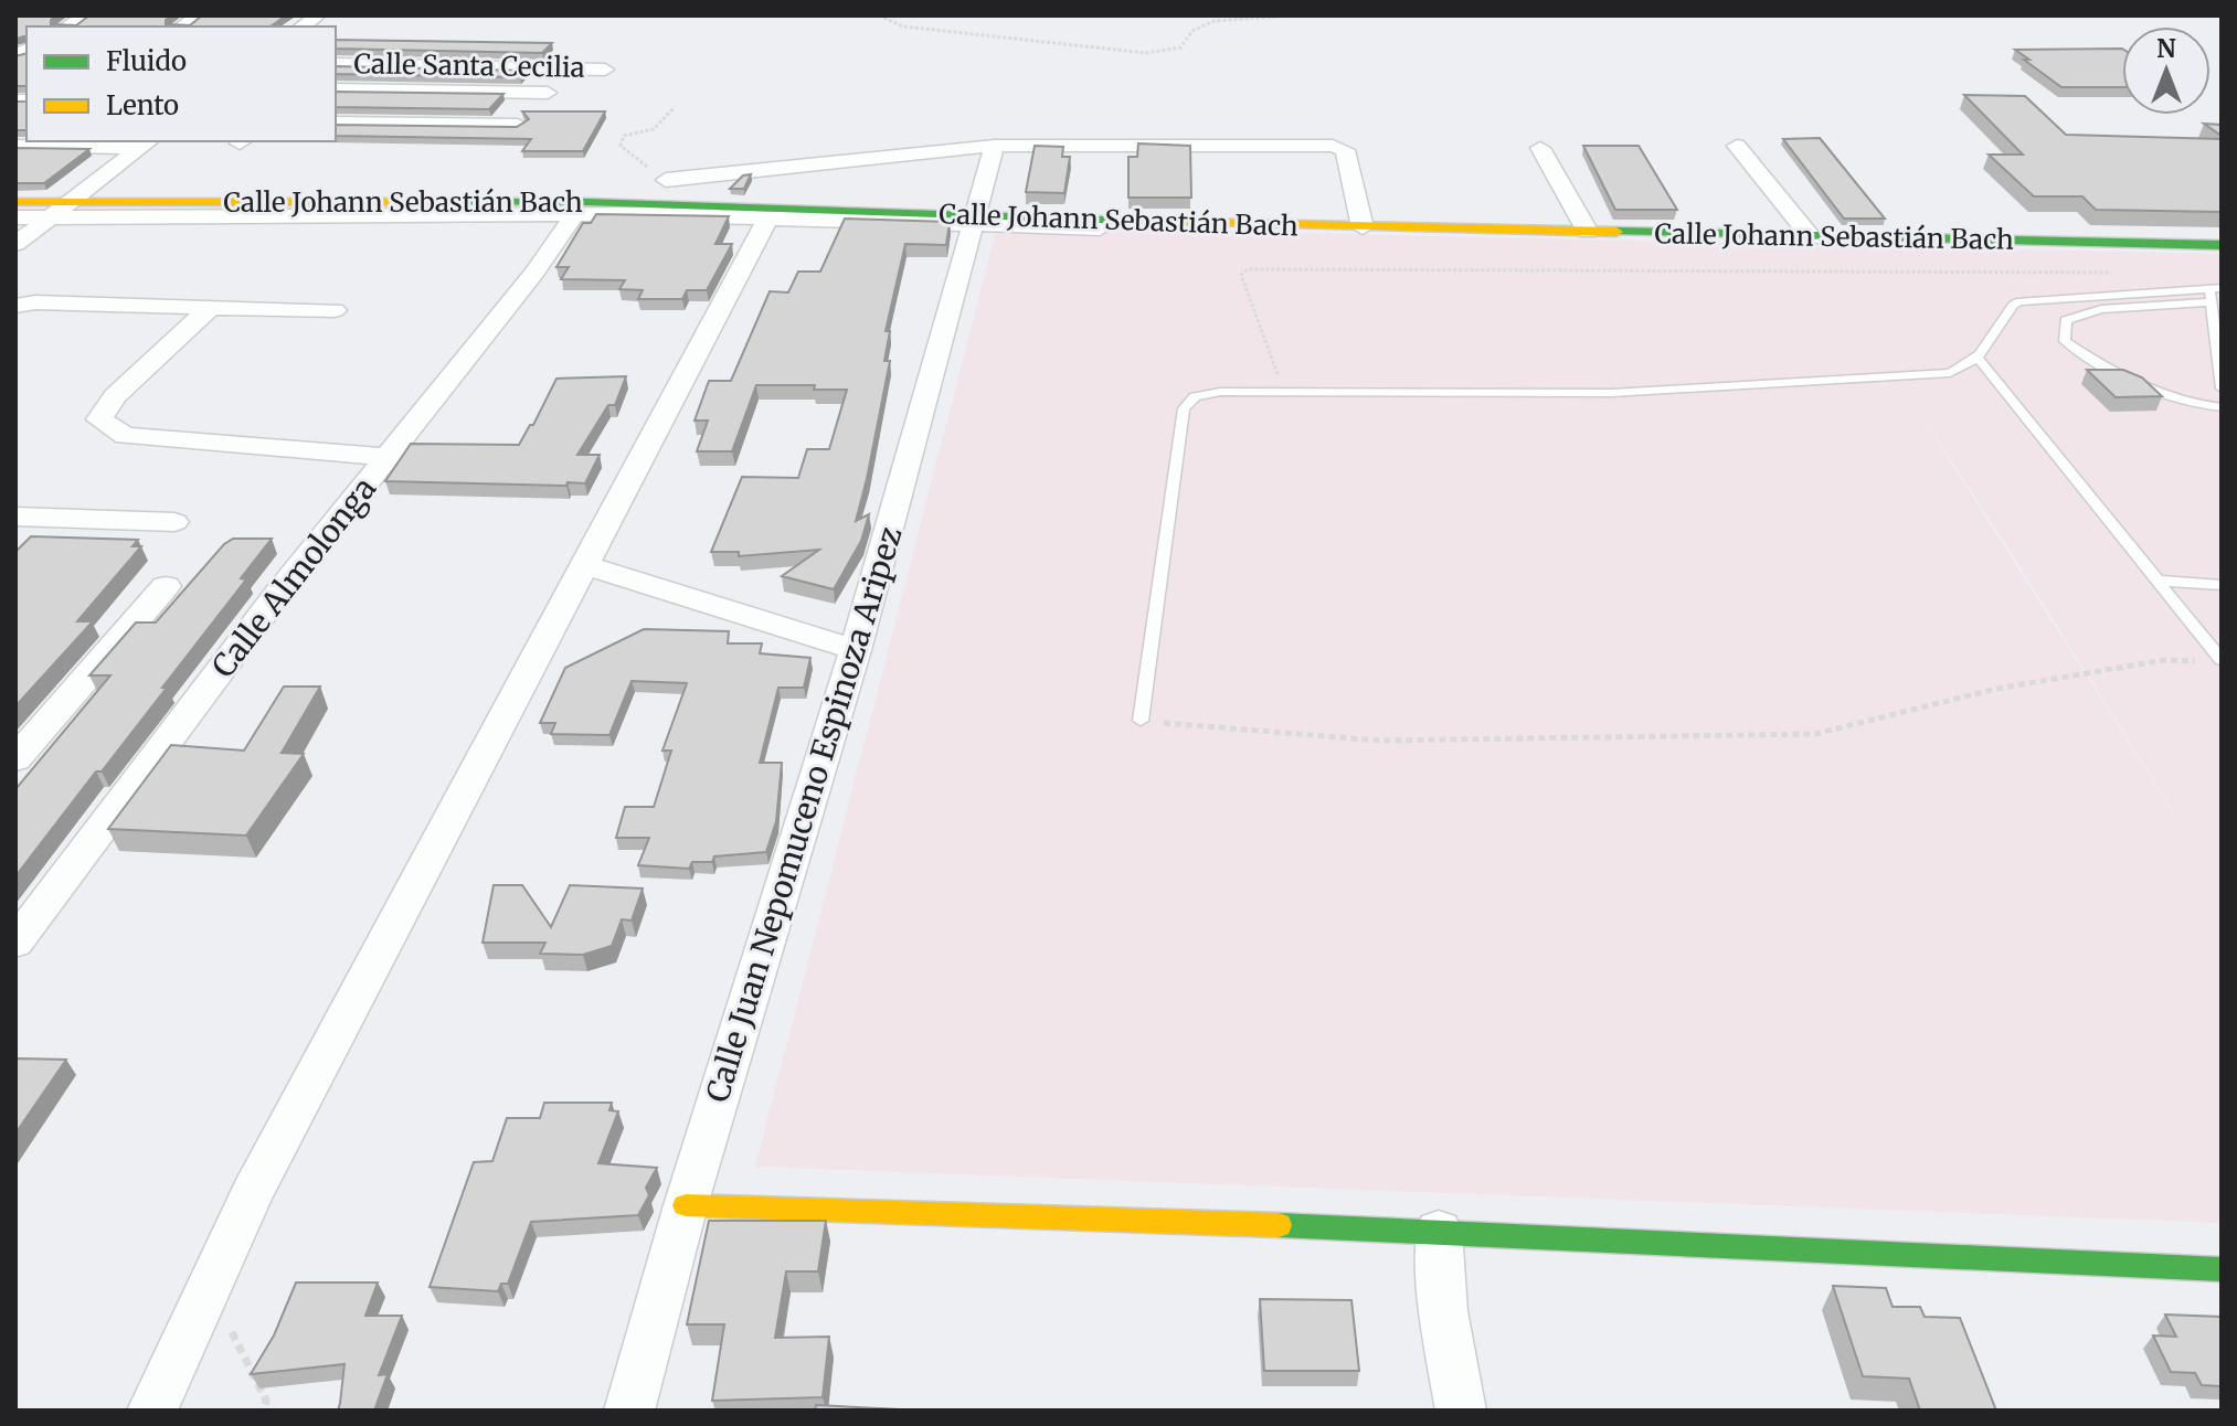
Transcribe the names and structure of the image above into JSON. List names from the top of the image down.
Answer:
{
  "streets": {
    "street": [
      "Calle Santa Cecilia",
      "Calle Johann Sebastián Bach",
      "Calle Almolonga",
      "Calle Juan Nepomuceno Espinoza Aripez"
    ]
  },
  "crossings": [
    ["Calle Johann Sebastián Bach", "Calle Almolonga"],
    ["Calle Johann Sebastián Bach", "Calle Juan Nepomuceno Espinoza Aripez"]
  ],
  "legend": ["Fluido", "Lento"],
  "north": "top"
}
